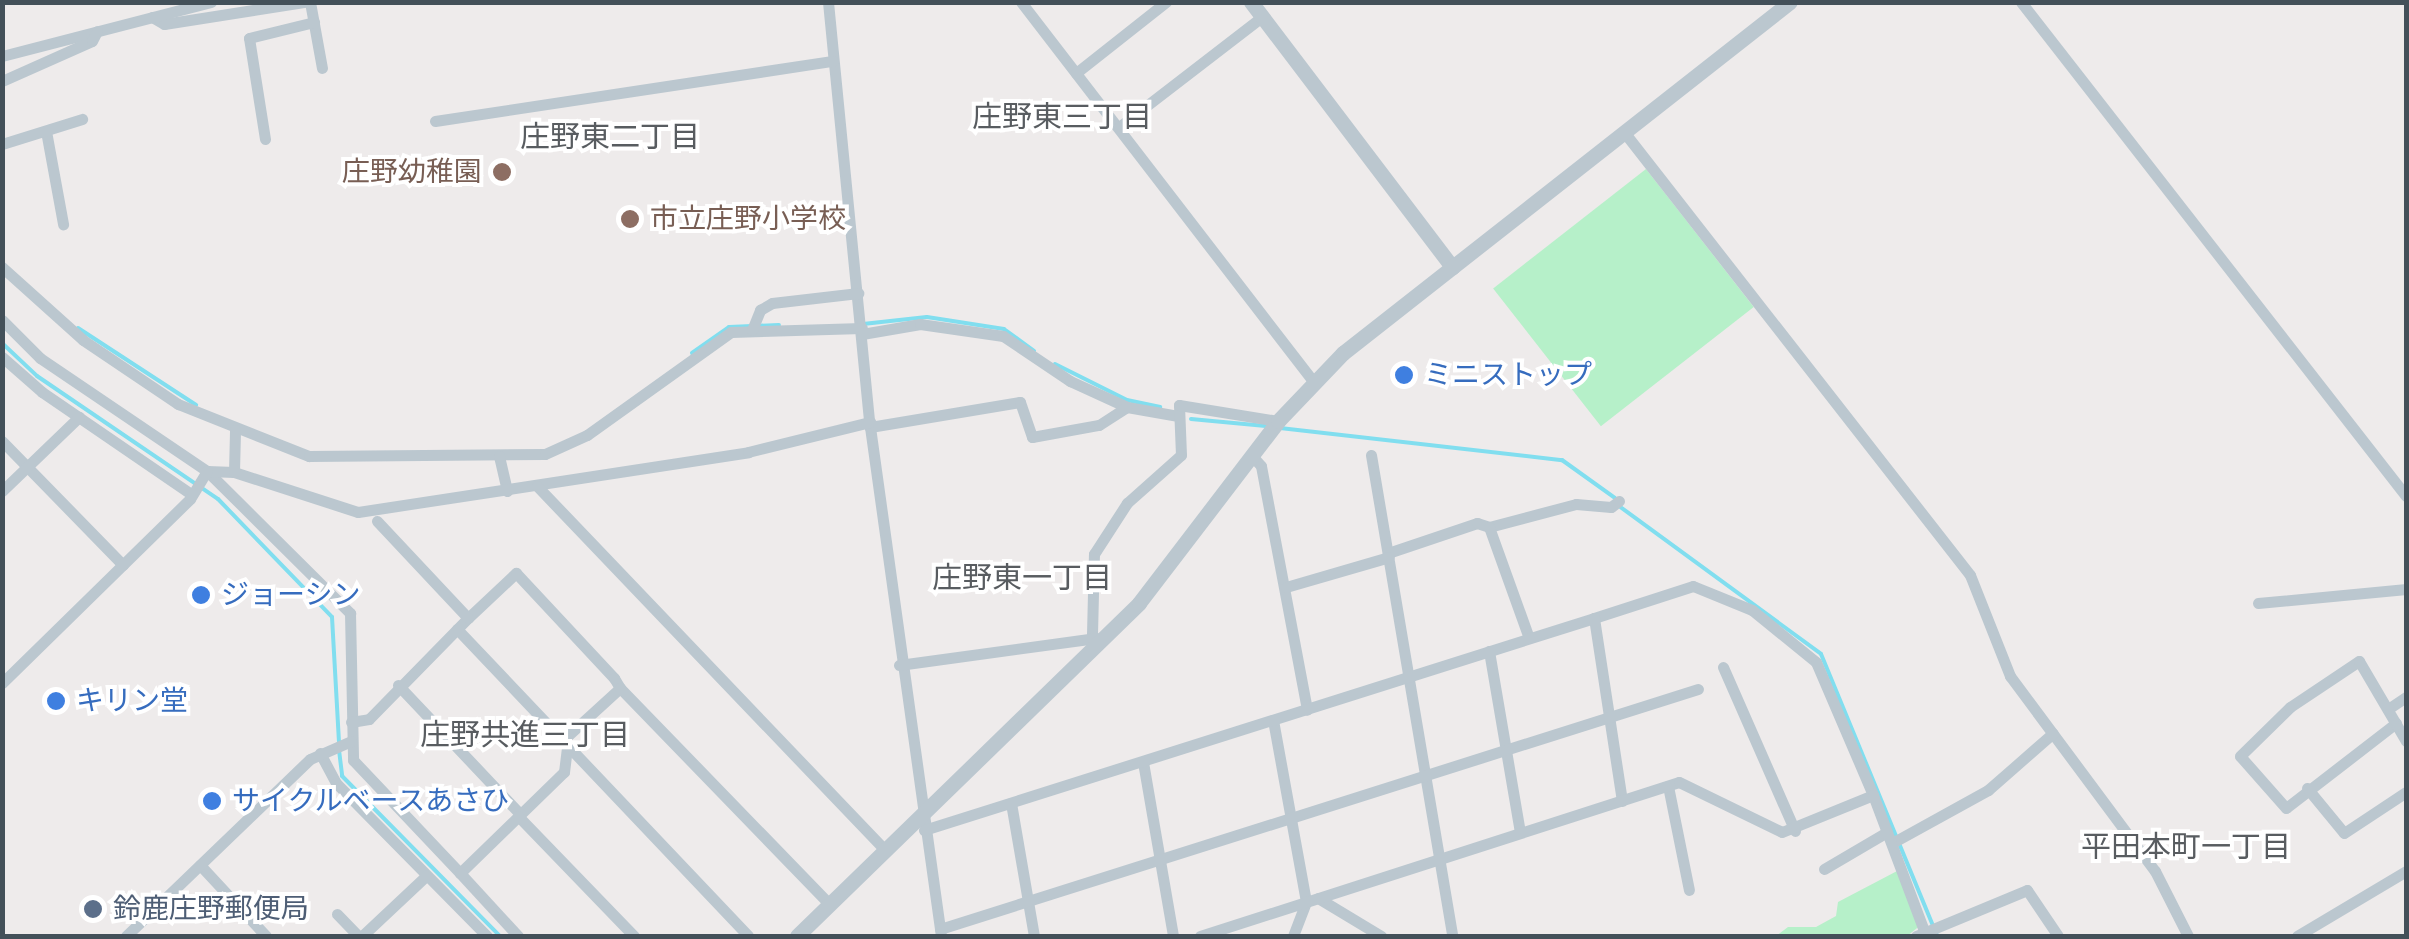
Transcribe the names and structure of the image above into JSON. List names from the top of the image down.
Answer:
{
  "districts": [
    "庄野東三丁目",
    "庄野東二丁目",
    "庄野東一丁目",
    "庄野共進三丁目",
    "平田本町一丁目"
  ],
  "places": [
    "庄野幼稚園",
    "市立庄野小学校",
    "ミニストップ",
    "ジョーシン",
    "キリン堂",
    "サイクルベースあさひ",
    "鈴鹿庄野郵便局"
  ]
}
